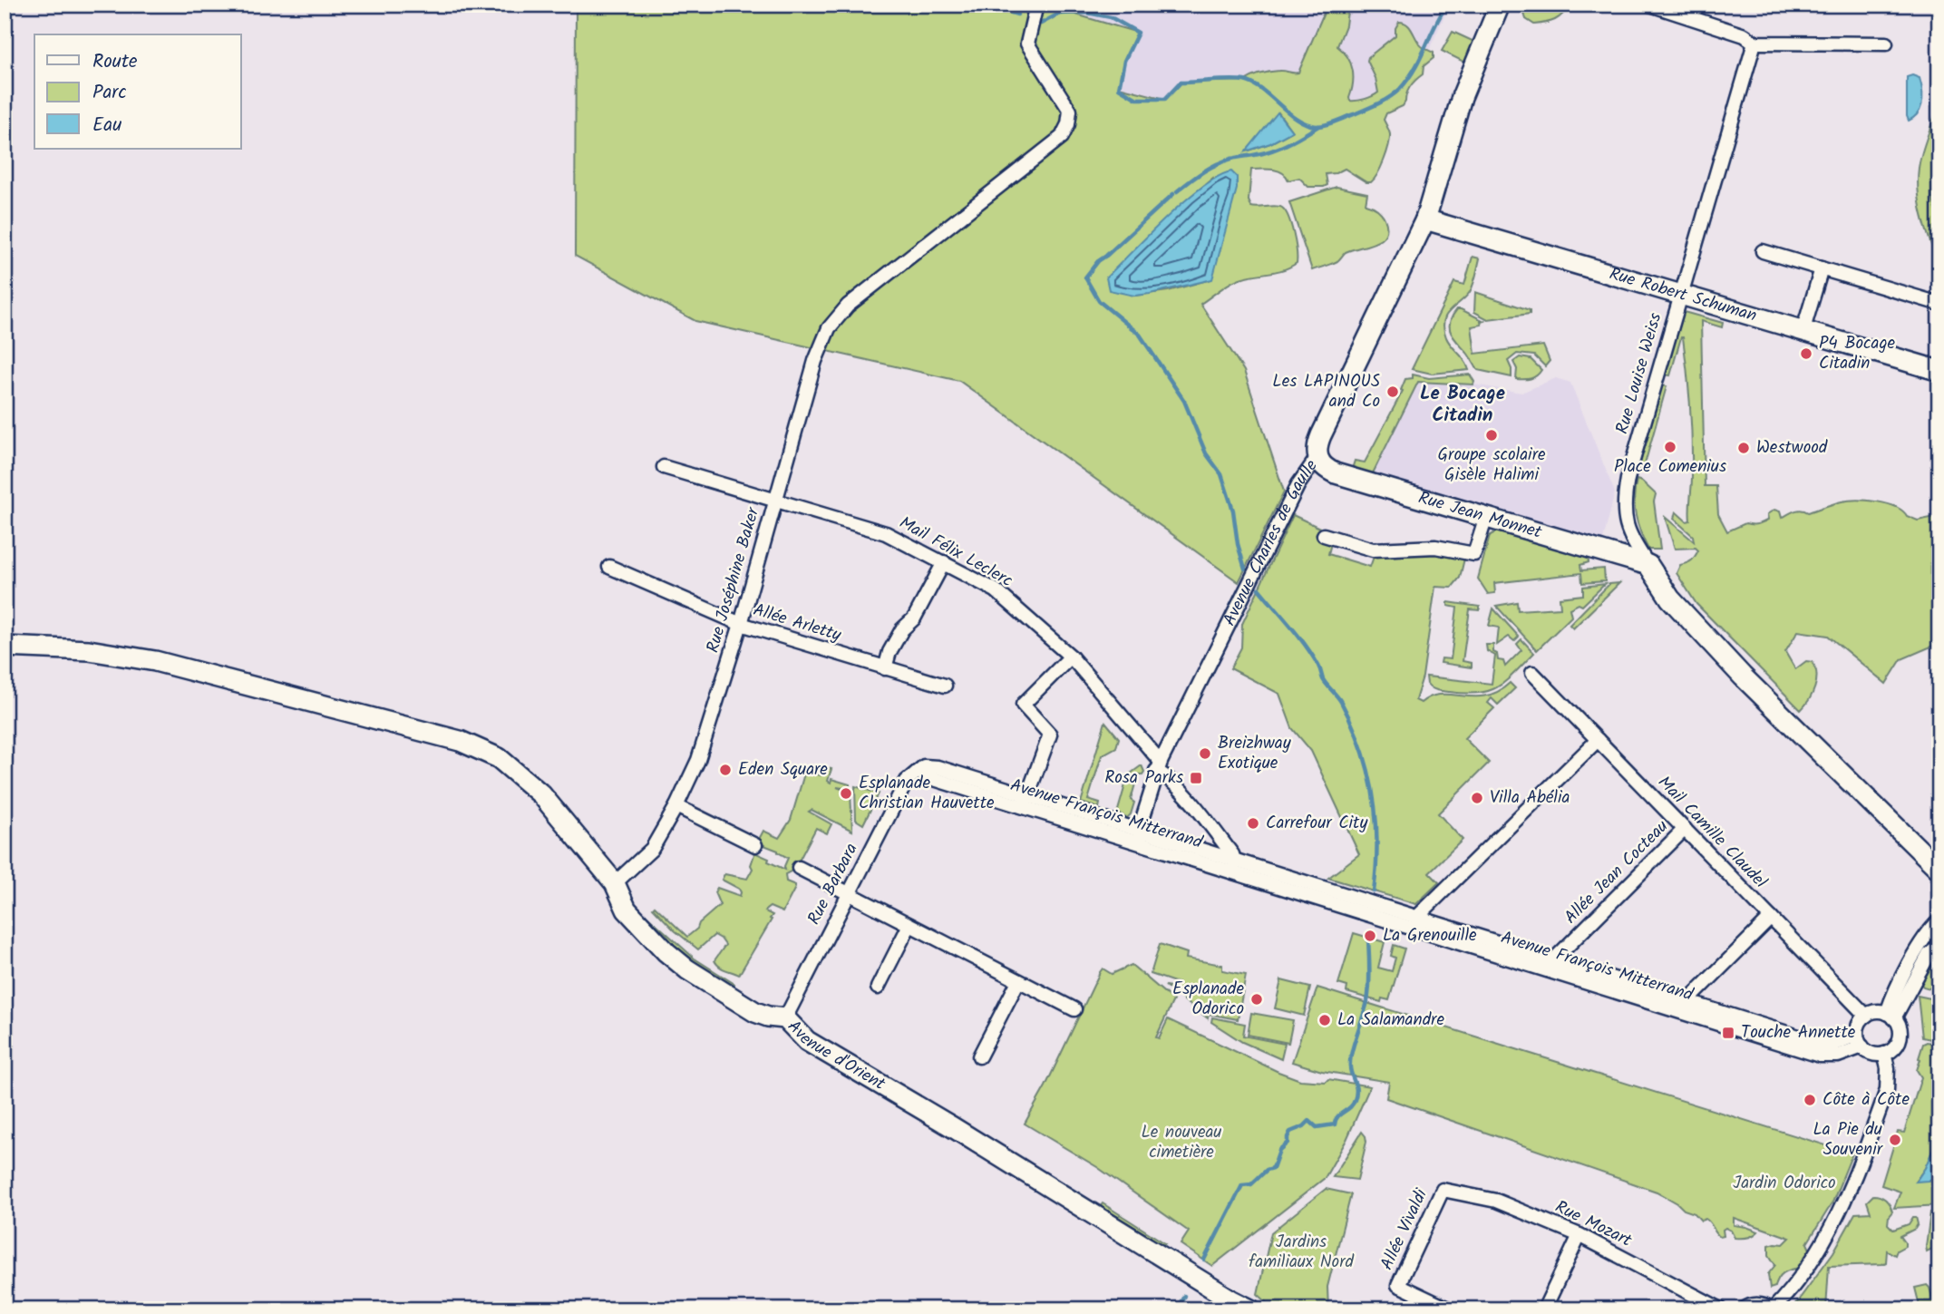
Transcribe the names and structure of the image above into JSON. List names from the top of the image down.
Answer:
{
  "streets": {
    "street": [
      "Rue Robert Schuman",
      "Rue Louise Weiss",
      "Rue Jean Monnet",
      "Avenue Charles de Gaulle",
      "Mail Félix Leclerc",
      "Rue Joséphine Baker",
      "Allée Arletty",
      "Avenue François Mitterrand",
      "Mail Camille Claudel",
      "Allée Jean Cocteau",
      "Rue Barbara",
      "Avenue d'Orient",
      "Rue Mozart",
      "Allée Vivaldi"
    ]
  },
  "crossings": [
    ["Rue Robert Schuman", "Rue Louise Weiss"],
    ["Rue Robert Schuman", "Avenue Charles de Gaulle"],
    ["Rue Louise Weiss", "Rue Jean Monnet"],
    ["Rue Jean Monnet", "Avenue Charles de Gaulle"],
    ["Avenue Charles de Gaulle", "Mail Félix Leclerc"],
    ["Mail Félix Leclerc", "Rue Joséphine Baker"],
    ["Mail Félix Leclerc", "Avenue François Mitterrand"],
    ["Rue Joséphine Baker", "Allée Arletty"],
    ["Rue Joséphine Baker", "Avenue d'Orient"],
    ["Avenue François Mitterrand", "Mail Camille Claudel"],
    ["Avenue François Mitterrand", "Allée Jean Cocteau"],
    ["Avenue François Mitterrand", "Rue Barbara"],
    ["Mail Camille Claudel", "Allée Jean Cocteau"],
    ["Rue Barbara", "Avenue d'Orient"],
    ["Rue Mozart", "Allée Vivaldi"]
  ],
  "districts": ["Le Bocage Citadin"],
  "parks": ["Le nouveau cimetière", "Jardin Odorico", "Jardins familiaux Nord"],
  "places": {
    "other": [
      "P4 Bocage Citadin",
      "Les LAPINOUS and Co",
      "Groupe scolaire Gisèle Halimi",
      "Place Comenius",
      "Westwood",
      "Breizhway Exotique",
      "Eden Square",
      "Esplanade Christian Hauvette",
      "Villa Abélia",
      "Carrefour City",
      "La Grenouille",
      "Esplanade Odorico",
      "La Salamandre",
      "Côte à Côte",
      "La Pie du Souvenir"
    ],
    "transit": ["Rosa Parks", "Touche Annette"]
  },
  "legend": ["Route", "Parc", "Eau"]
}
